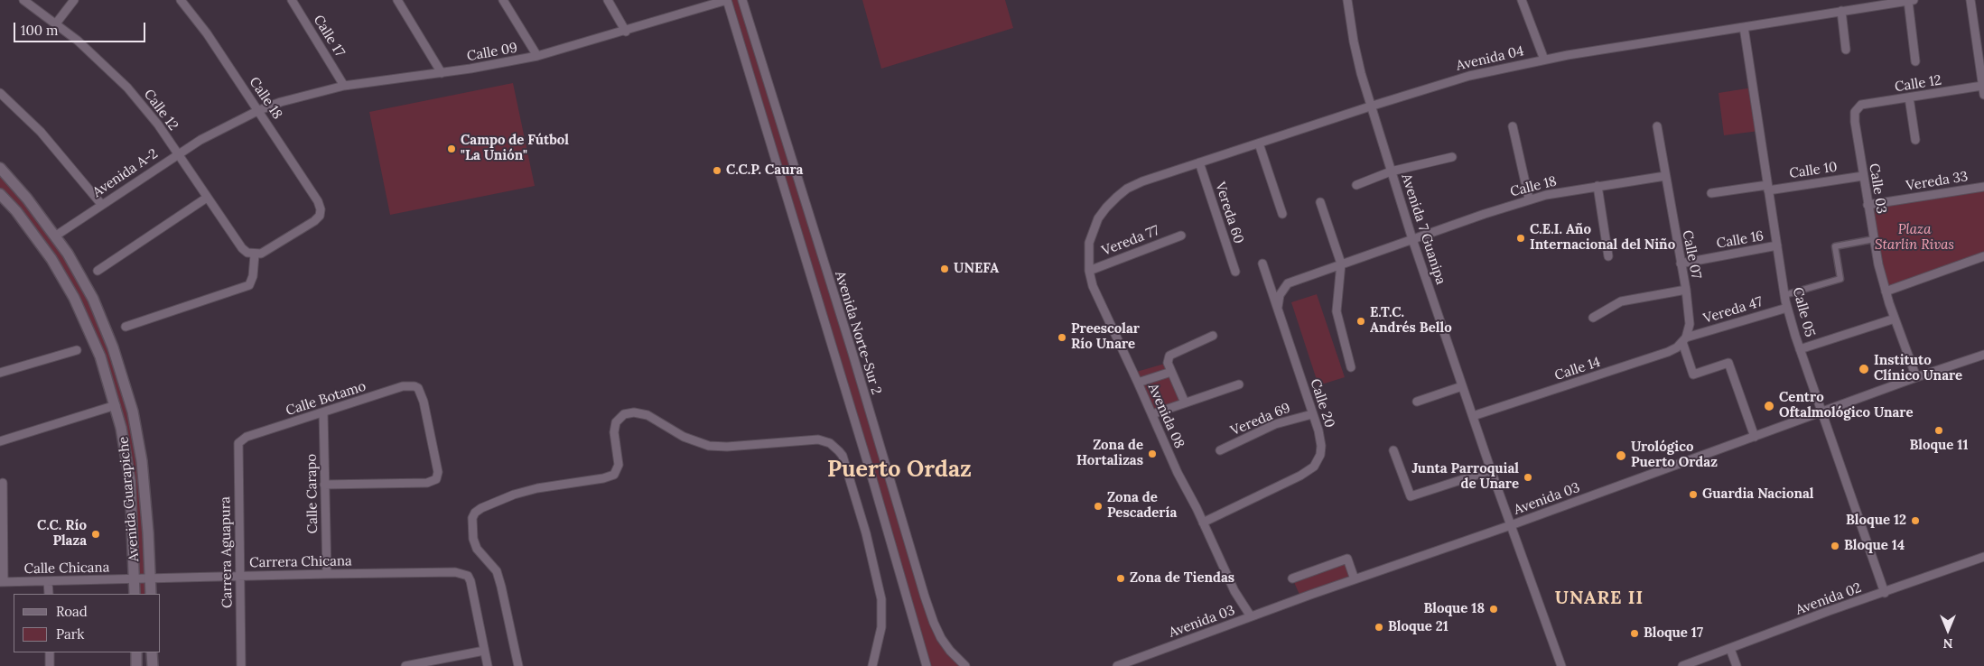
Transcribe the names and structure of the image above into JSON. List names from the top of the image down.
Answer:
{
  "streets": {
    "street": [
      "Calle 17",
      "Calle 09",
      "Avenida 04",
      "Calle 12",
      "Calle 18",
      "Calle 10",
      "Avenida A-2",
      "Vereda 33",
      "Calle 03",
      "Vereda 60",
      "Avenida 7 Guanipa",
      "Calle 16",
      "Vereda 77",
      "Calle 07",
      "Vereda 47",
      "Calle 05",
      "Avenida Norte-Sur 2",
      "Calle 14",
      "Calle Botamo",
      "Calle 20",
      "Avenida 08",
      "Vereda 69",
      "Calle Carapo",
      "Avenida Guarapiche",
      "Avenida 03",
      "Carrera Aguapura",
      "Carrera Chicana",
      "Calle Chicana",
      "Avenida 02"
    ]
  },
  "crossings": [
    ["Calle 17", "Calle 09"],
    ["Calle 09", "Calle 18"],
    ["Calle 09", "Avenida A-2"],
    ["Avenida 04", "Vereda 60"],
    ["Avenida 04", "Avenida 7 Guanipa"],
    ["Avenida 04", "Calle 05"],
    ["Avenida 04", "Avenida 08"],
    ["Calle 12", "Calle 18"],
    ["Calle 12", "Avenida A-2"],
    ["Calle 12", "Calle 03"],
    ["Calle 18", "Avenida A-2"],
    ["Calle 18", "Avenida 7 Guanipa"],
    ["Calle 18", "Calle 07"],
    ["Calle 10", "Calle 03"],
    ["Calle 10", "Calle 05"],
    ["Avenida A-2", "Avenida Guarapiche"],
    ["Vereda 33", "Calle 03"],
    ["Calle 03", "Avenida 03"],
    ["Avenida 7 Guanipa", "Calle 14"],
    ["Avenida 7 Guanipa", "Avenida 03"],
    ["Calle 16", "Calle 07"],
    ["Calle 16", "Calle 05"],
    ["Vereda 77", "Avenida 08"],
    ["Calle 07", "Vereda 47"],
    ["Calle 07", "Calle 14"],
    ["Vereda 47", "Calle 05"],
    ["Vereda 47", "Calle 14"],
    ["Calle 05", "Avenida 03"],
    ["Calle 05", "Avenida 02"],
    ["Calle Botamo", "Calle Carapo"],
    ["Calle Botamo", "Carrera Aguapura"],
    ["Calle 20", "Avenida 08"],
    ["Calle 20", "Vereda 69"],
    ["Avenida 08", "Avenida 03"],
    ["Calle Carapo", "Carrera Chicana"],
    ["Avenida Guarapiche", "Carrera Chicana"],
    ["Avenida Guarapiche", "Calle Chicana"],
    ["Carrera Aguapura", "Carrera Chicana"],
    ["Carrera Chicana", "Calle Chicana"]
  ],
  "districts": ["Puerto Ordaz", "UNARE II"],
  "parks": ["Plaza Starlin Rivas"],
  "places": [
    "Campo de Fútbol \"La Unión\"",
    "C.C.P. Caura",
    "C.E.I. Año Internacional del Niño",
    "UNEFA",
    "E.T.C. Andrés Bello",
    "Preescolar Río Unare",
    "Instituto Clínico Unare",
    "Centro Oftalmológico Unare",
    "Bloque 11",
    "Zona de Hortalizas",
    "Urológico Puerto Ordaz",
    "Junta Parroquial de Unare",
    "Guardia Nacional",
    "Zona de Pescadería",
    "Bloque 12",
    "C.C. Río Plaza",
    "Bloque 14",
    "Zona de Tiendas",
    "Bloque 18",
    "Bloque 21",
    "Bloque 17"
  ],
  "legend": ["Road", "Park"],
  "scale_bar": "100 m",
  "north": "bottom"
}
